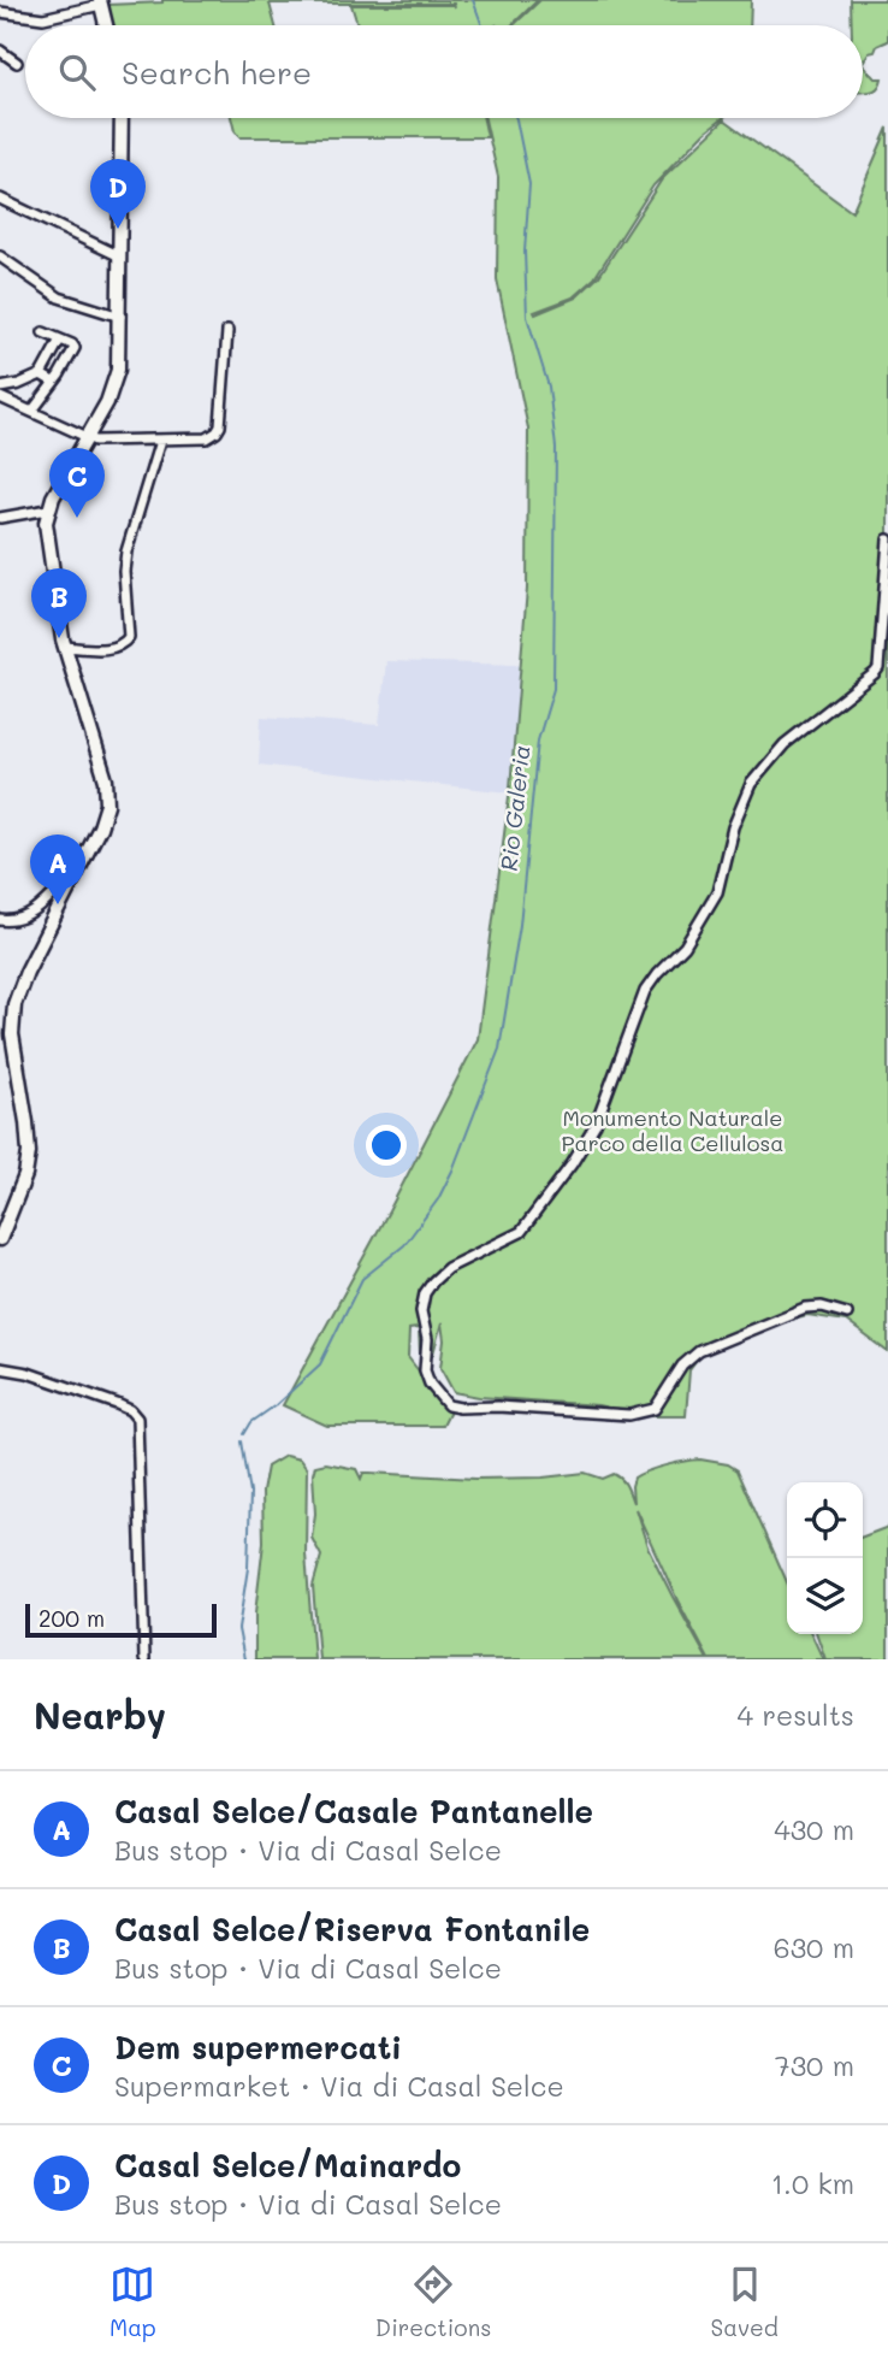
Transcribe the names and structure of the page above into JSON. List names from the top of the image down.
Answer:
{
  "water": ["Rio Galeria"],
  "parks": ["Monumento Naturale Parco della Cellulosa"],
  "scale_bar": "200 m",
  "page": {
    "search": "Search here",
    "pins": [
      "D",
      "C",
      "B",
      "A"
    ],
    "scale": "200 m",
    "heading": ["Nearby", "4 results"],
    "list": [
      {
        "mark": "A",
        "name": "Casal Selce/Casale Pantanelle",
        "note": "Bus stop · Via di Casal Selce",
        "value": "430 m"
      },
      {
        "mark": "B",
        "name": "Casal Selce/Riserva Fontanile",
        "note": "Bus stop · Via di Casal Selce",
        "value": "630 m"
      },
      {
        "mark": "C",
        "name": "Dem supermercati",
        "note": "Supermarket · Via di Casal Selce",
        "value": "730 m"
      },
      {
        "mark": "D",
        "name": "Casal Selce/Mainardo",
        "note": "Bus stop · Via di Casal Selce",
        "value": "1.0 km"
      }
    ],
    "nav": ["Map", "Directions", "Saved"]
  }
}
